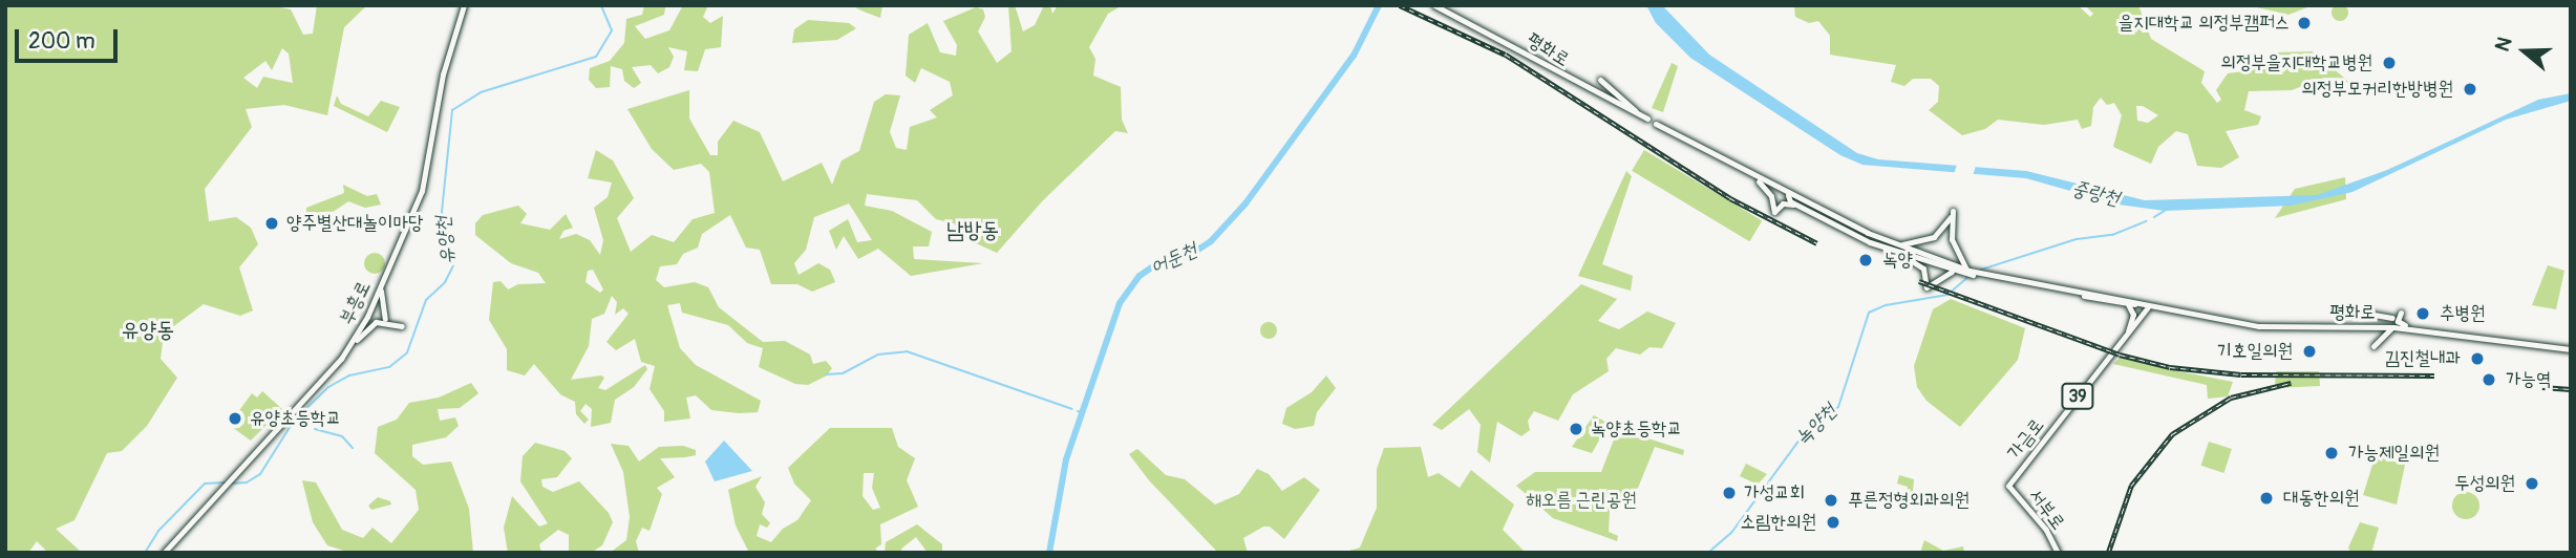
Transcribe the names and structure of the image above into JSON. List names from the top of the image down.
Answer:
{
  "streets": {
    "main road": [
      "평화로",
      "부흥로",
      "39",
      "가금로",
      "서부로"
    ]
  },
  "crossings": [
    ["평화로", "가금로"],
    ["가금로", "서부로"]
  ],
  "districts": ["남방동", "유양동"],
  "water": [
    "중랑천",
    "유양천",
    "어둔천",
    "녹양천"
  ],
  "parks": ["해오름 근린공원"],
  "places": [
    "을지대학교 의정부캠퍼스",
    "의정부을지대학교병원",
    "의정부모커리한방병원",
    "양주별산대놀이마당",
    "녹양",
    "추병원",
    "기호일의원",
    "김진철내과",
    "가능역",
    "유양초등학교",
    "녹양초등학교",
    "가능제일의원",
    "두성의원",
    "가성교회",
    "대동한의원",
    "푸른정형외과의원",
    "소림한의원"
  ],
  "scale_bar": "200 m",
  "north": "left"
}
